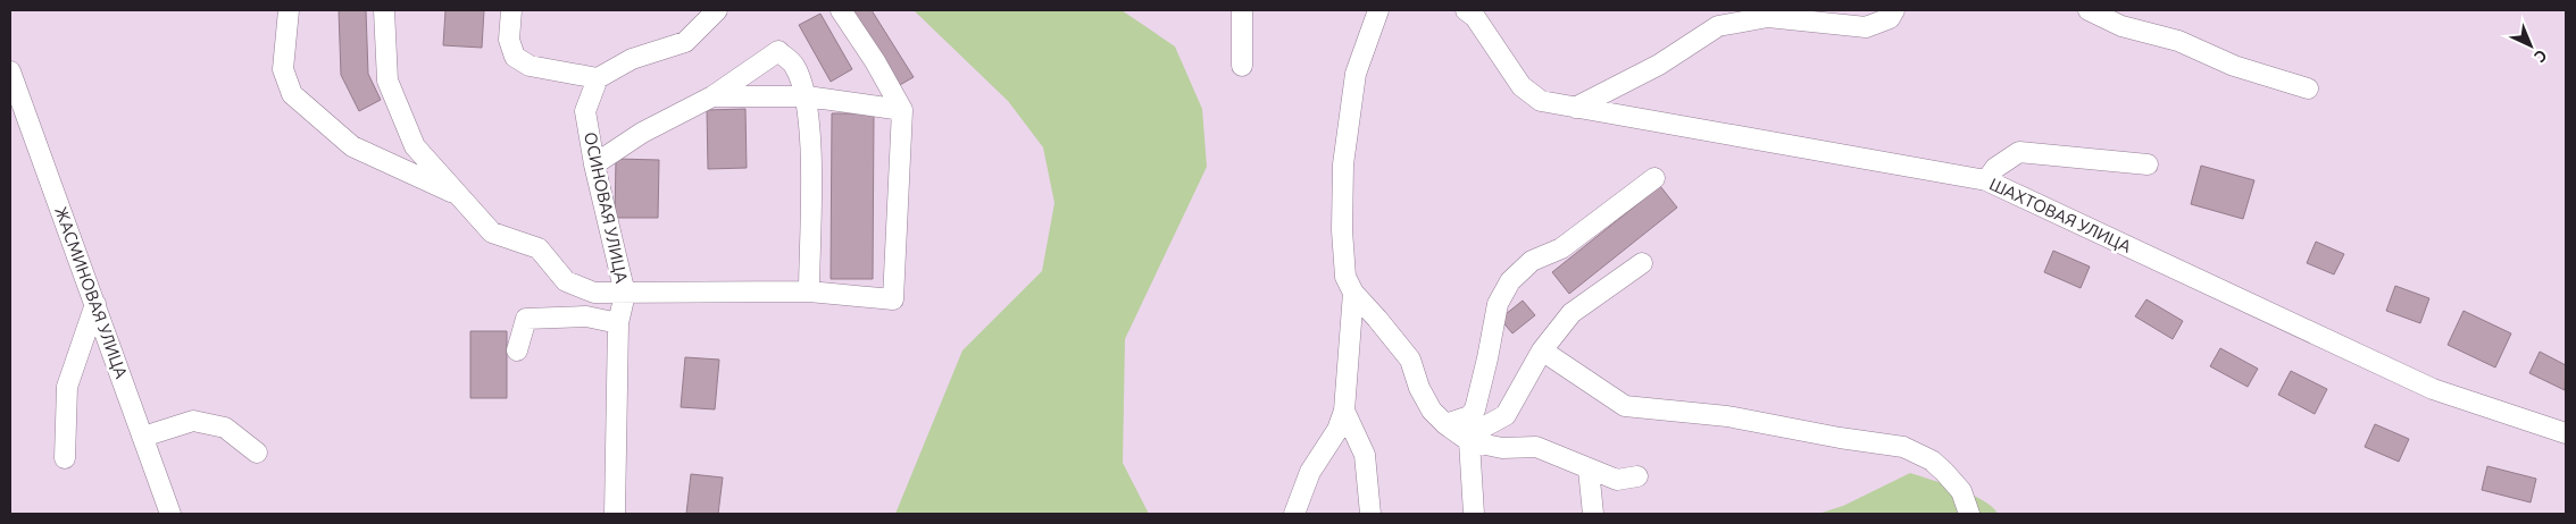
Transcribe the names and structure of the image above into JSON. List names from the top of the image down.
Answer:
{
  "streets": {
    "street": ["ОСИНОВАЯ УЛИЦА", "ШАХТОВАЯ УЛИЦА", "ЖАСМИНОВАЯ УЛИЦА"]
  },
  "north": "bottom right"
}
